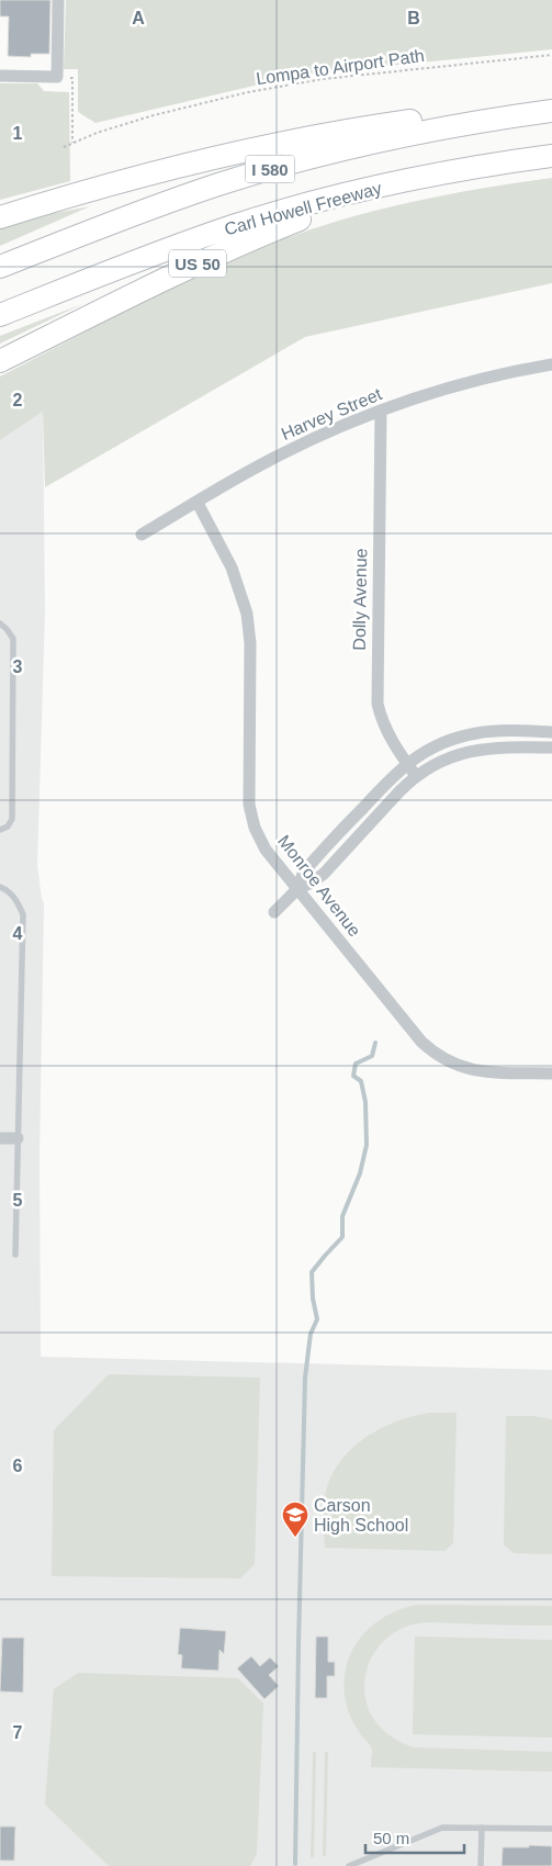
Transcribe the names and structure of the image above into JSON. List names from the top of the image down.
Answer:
{
  "streets": {
    "highway": ["I 580", "Carl Howell Freeway", "US 50"],
    "street": ["Harvey Street", "Dolly Avenue", "Monroe Avenue"],
    "path": ["Lompa to Airport Path"]
  },
  "crossings": [
    ["Carl Howell Freeway", "US 50"],
    ["Harvey Street", "Dolly Avenue"],
    ["Harvey Street", "Monroe Avenue"]
  ],
  "places": {
    "school or university": ["Carson High School"]
  },
  "scale_bar": "50 m",
  "grid": {
    "columns": ["A", "B"],
    "rows": [
      "1",
      "2",
      "3",
      "4",
      "5",
      "6",
      "7"
    ]
  }
}
